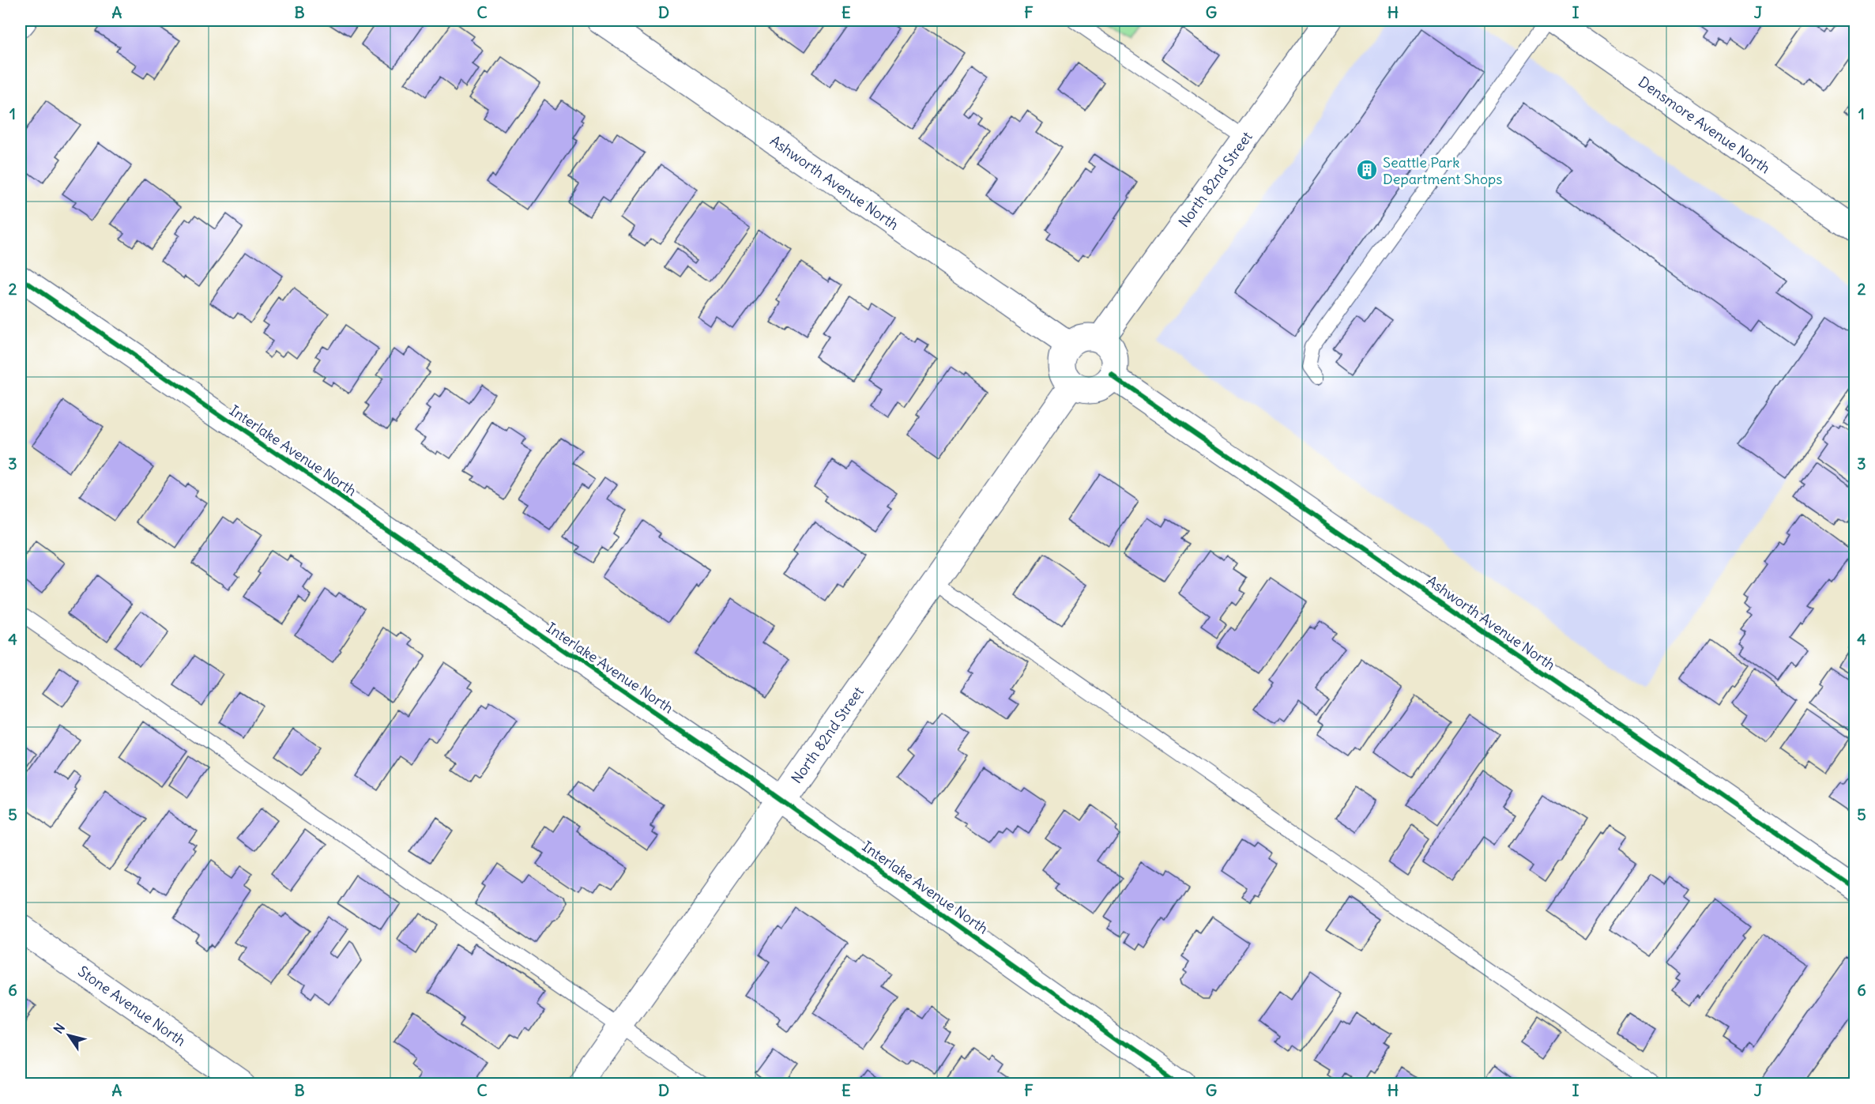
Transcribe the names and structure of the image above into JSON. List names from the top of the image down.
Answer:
{
  "streets": {
    "street": [
      "Densmore Avenue North",
      "North 82nd Street",
      "Ashworth Avenue North",
      "Interlake Avenue North",
      "Stone Avenue North"
    ]
  },
  "crossings": [
    ["North 82nd Street", "Ashworth Avenue North"],
    ["North 82nd Street", "Interlake Avenue North"]
  ],
  "places": {
    "building": ["Seattle Park Department Shops"]
  },
  "north": "top left",
  "grid": {
    "columns": [
      "A",
      "B",
      "C",
      "D",
      "E",
      "F",
      "G",
      "H",
      "I",
      "J"
    ],
    "rows": [
      "1",
      "2",
      "3",
      "4",
      "5",
      "6"
    ]
  }
}
